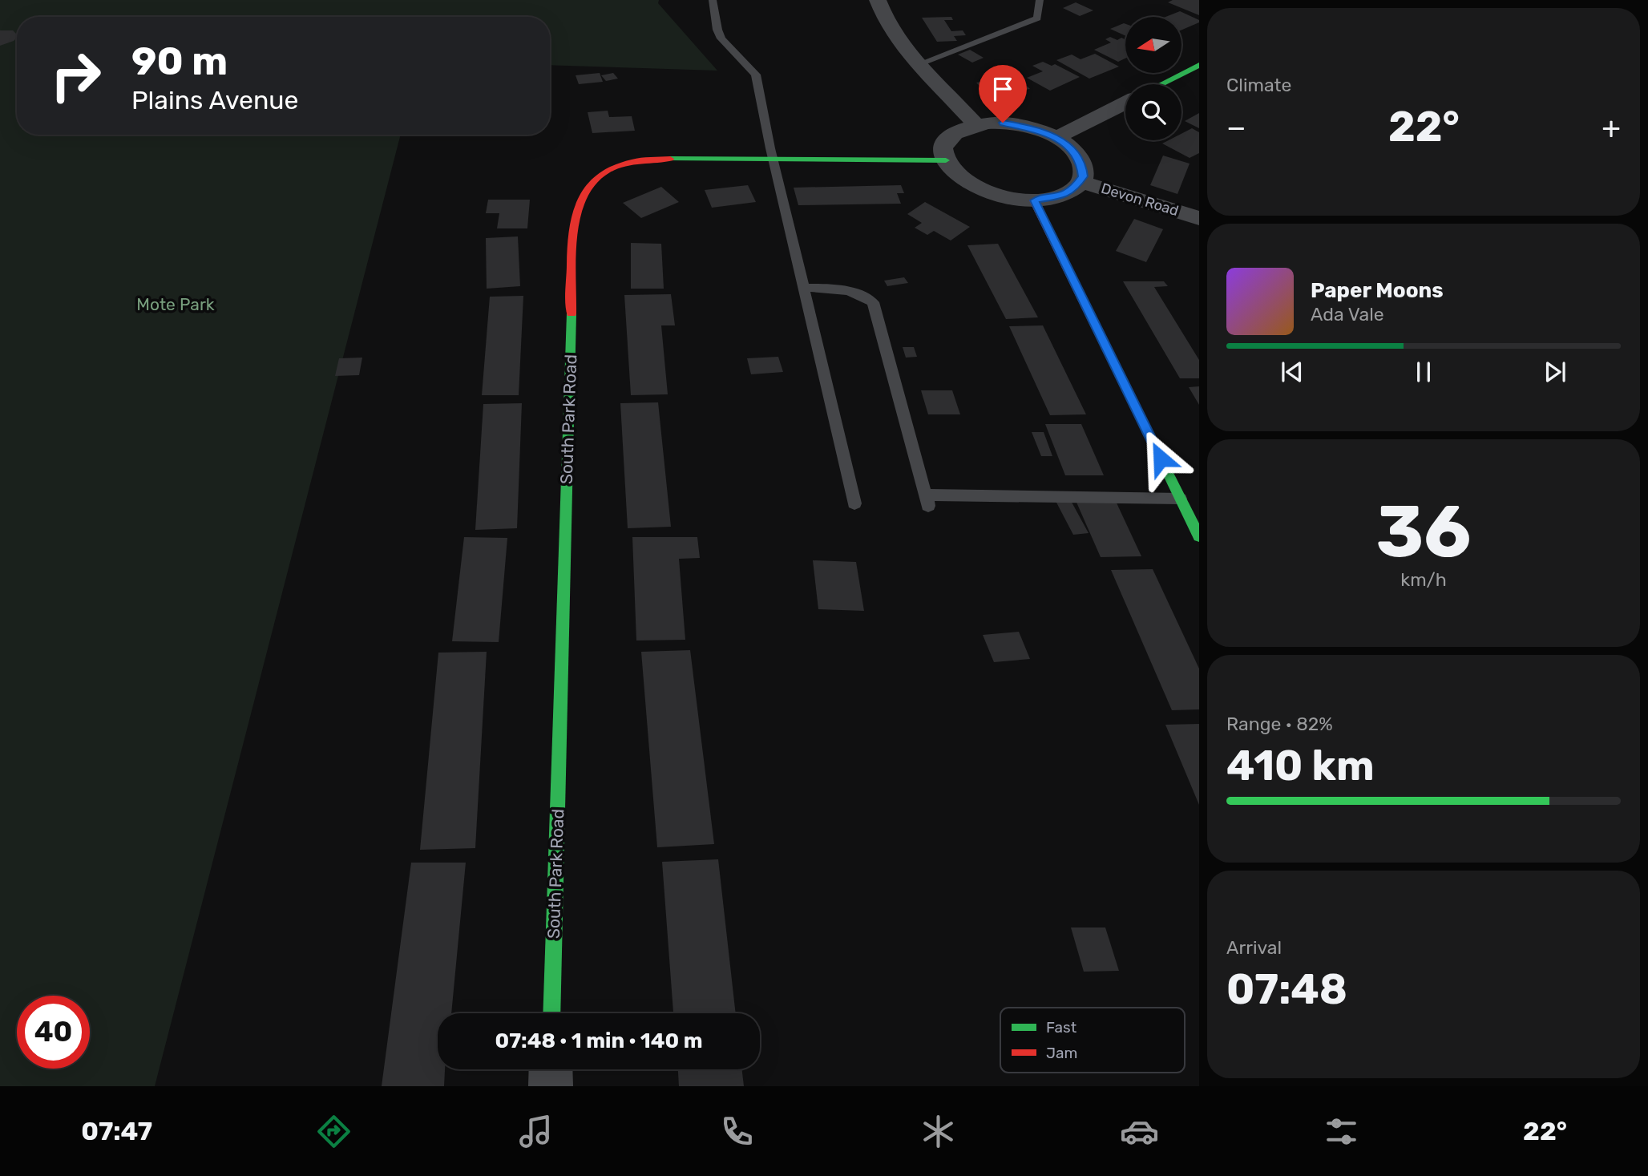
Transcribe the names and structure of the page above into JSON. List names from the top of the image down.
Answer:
{
  "streets": {
    "street": ["Devon Road", "South Park Road"]
  },
  "parks": ["Mote Park"],
  "legend": ["Fast", "Jam"],
  "north": "left",
  "page": {
    "tile": [
      "Climate",
      ["36", "km/h"],
      ["Range · 82%", "410 km"],
      ["Arrival", "07:48"]
    ],
    "turn": ["90 m", "Plains Avenue"],
    "heat": ["−", "22°", "+"],
    "song": ["Paper Moons", "Ada Vale"],
    "limit": "40",
    "trip": "07:48 · 1 min · 140 m",
    "tabs": ["07:47", "22°"]
  }
}
